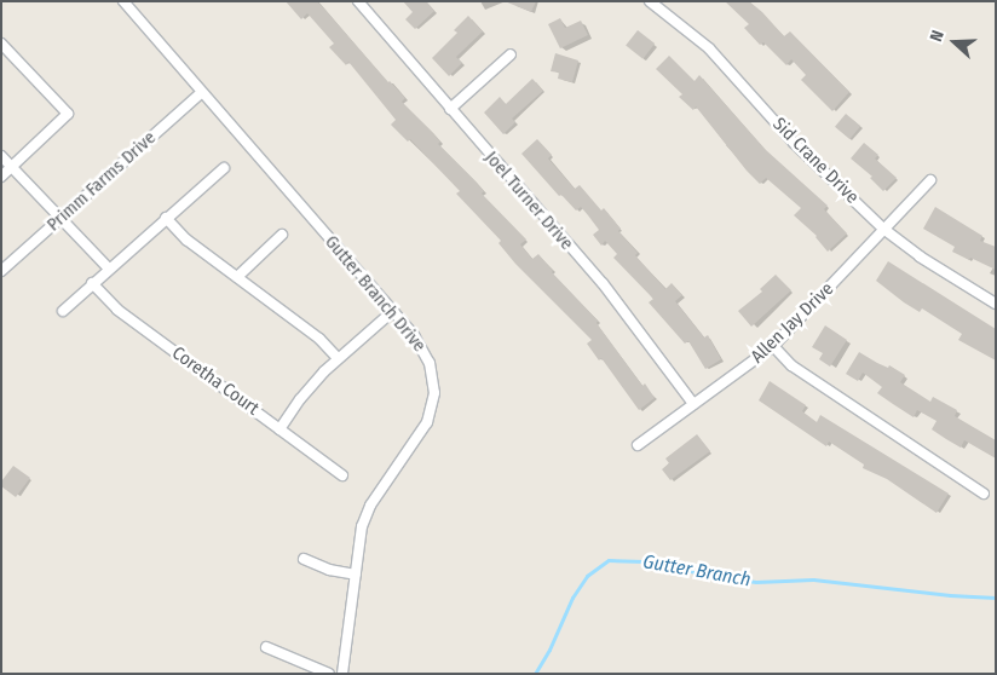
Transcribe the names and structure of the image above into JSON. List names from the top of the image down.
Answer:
{
  "streets": {
    "street": [
      "Sid Crane Drive",
      "Primm Farms Drive",
      "Joel Turner Drive",
      "Gutter Branch Drive",
      "Allen Jay Drive",
      "Coretha Court"
    ]
  },
  "crossings": [
    ["Sid Crane Drive", "Allen Jay Drive"],
    ["Primm Farms Drive", "Gutter Branch Drive"],
    ["Joel Turner Drive", "Allen Jay Drive"]
  ],
  "water": ["Gutter Branch"],
  "north": "left"
}
